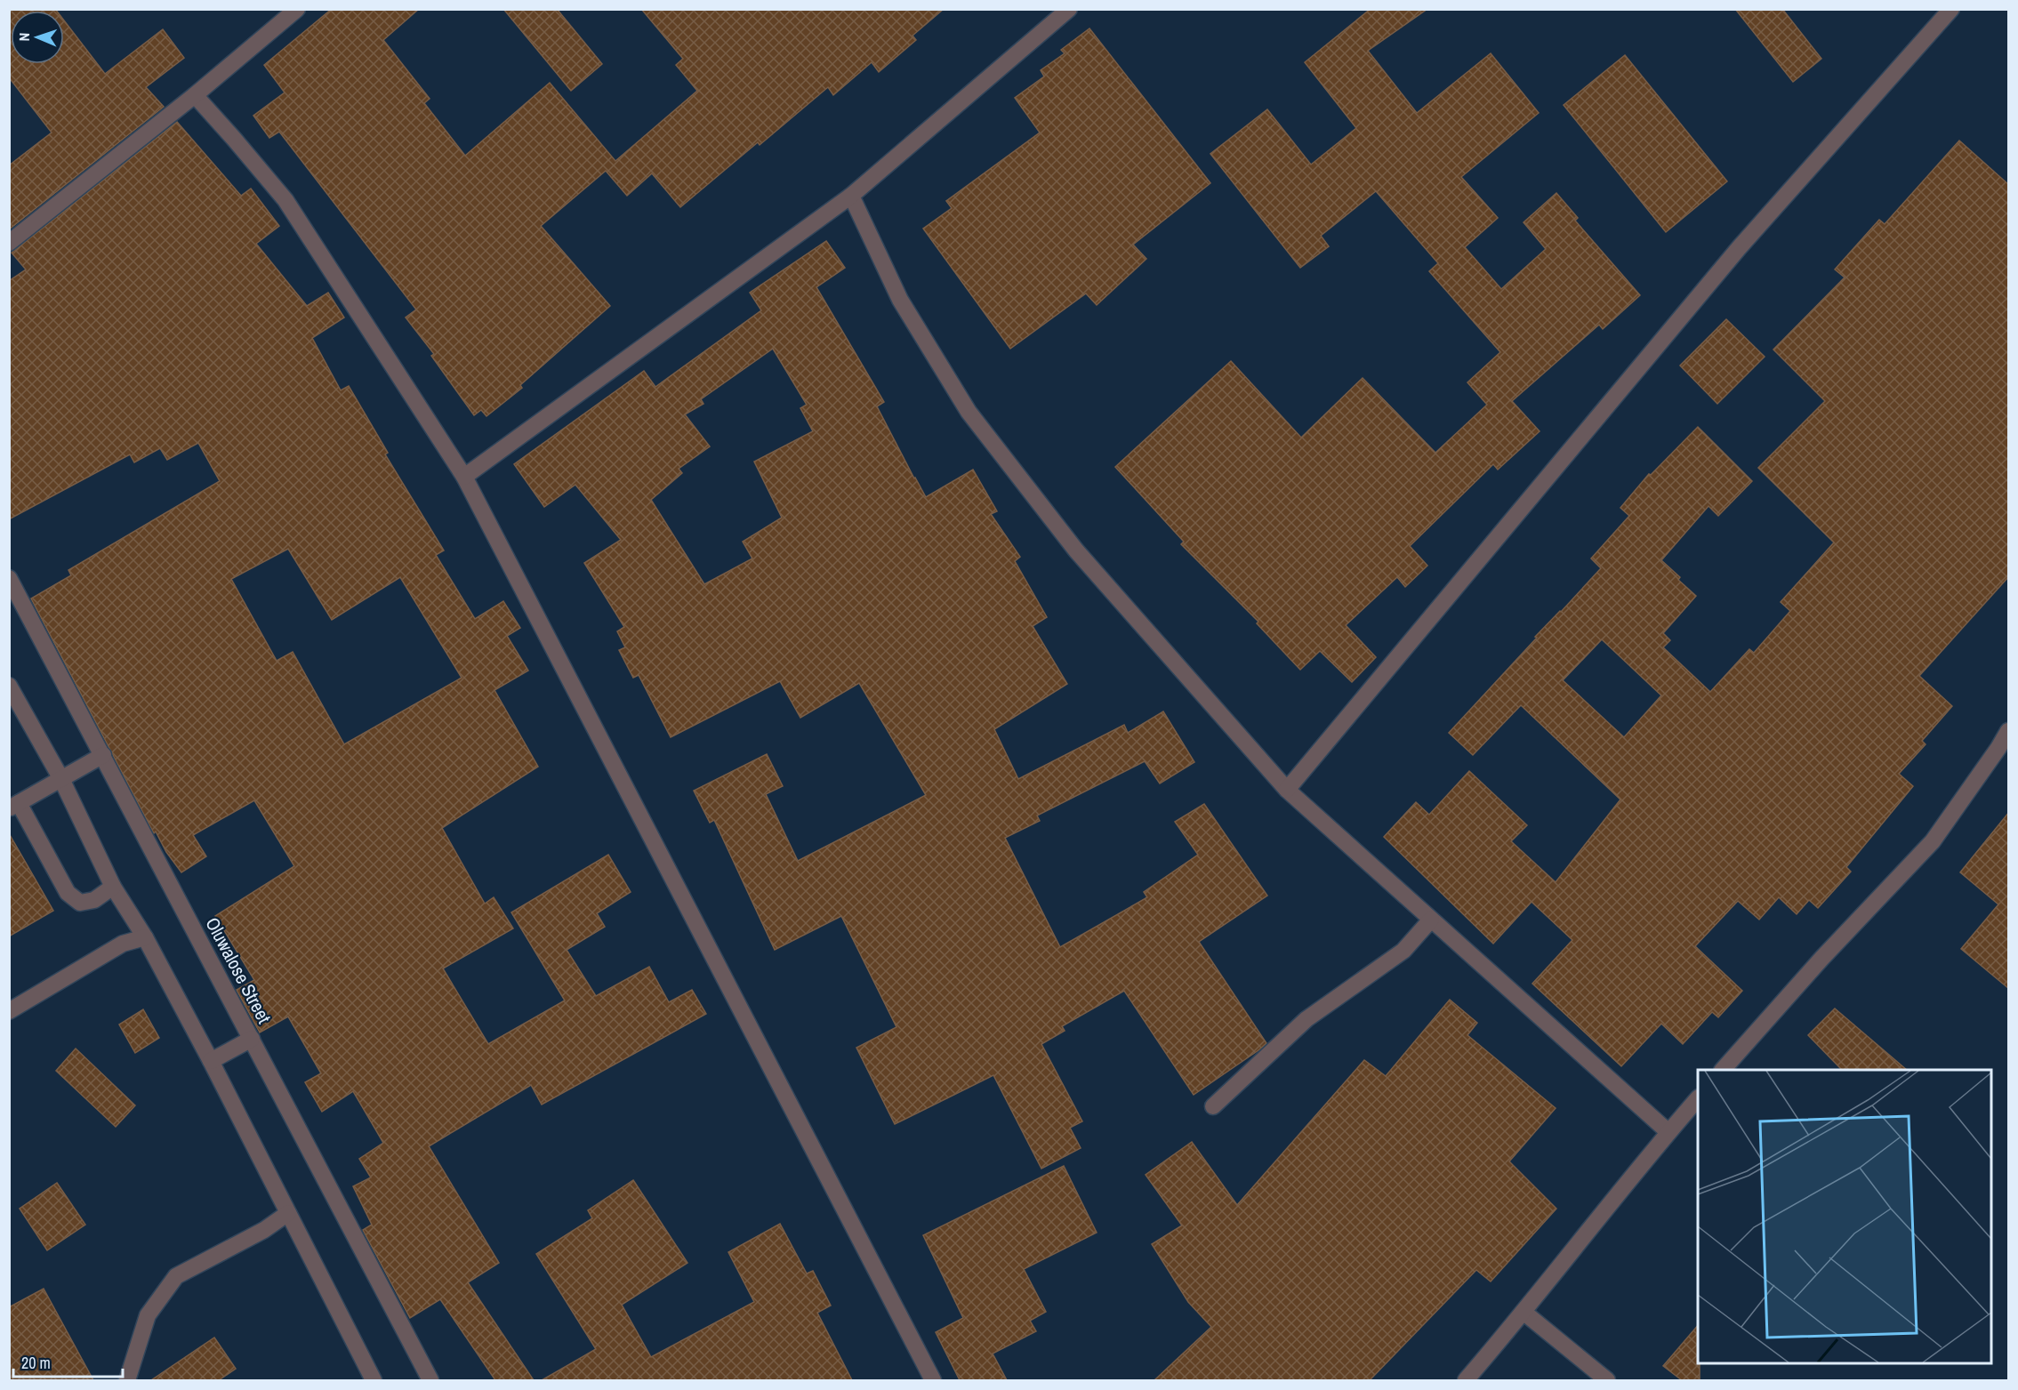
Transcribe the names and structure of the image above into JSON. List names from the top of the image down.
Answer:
{
  "streets": {
    "street": ["Oluwalose Street"]
  },
  "scale_bar": "20 m",
  "north": "left"
}
